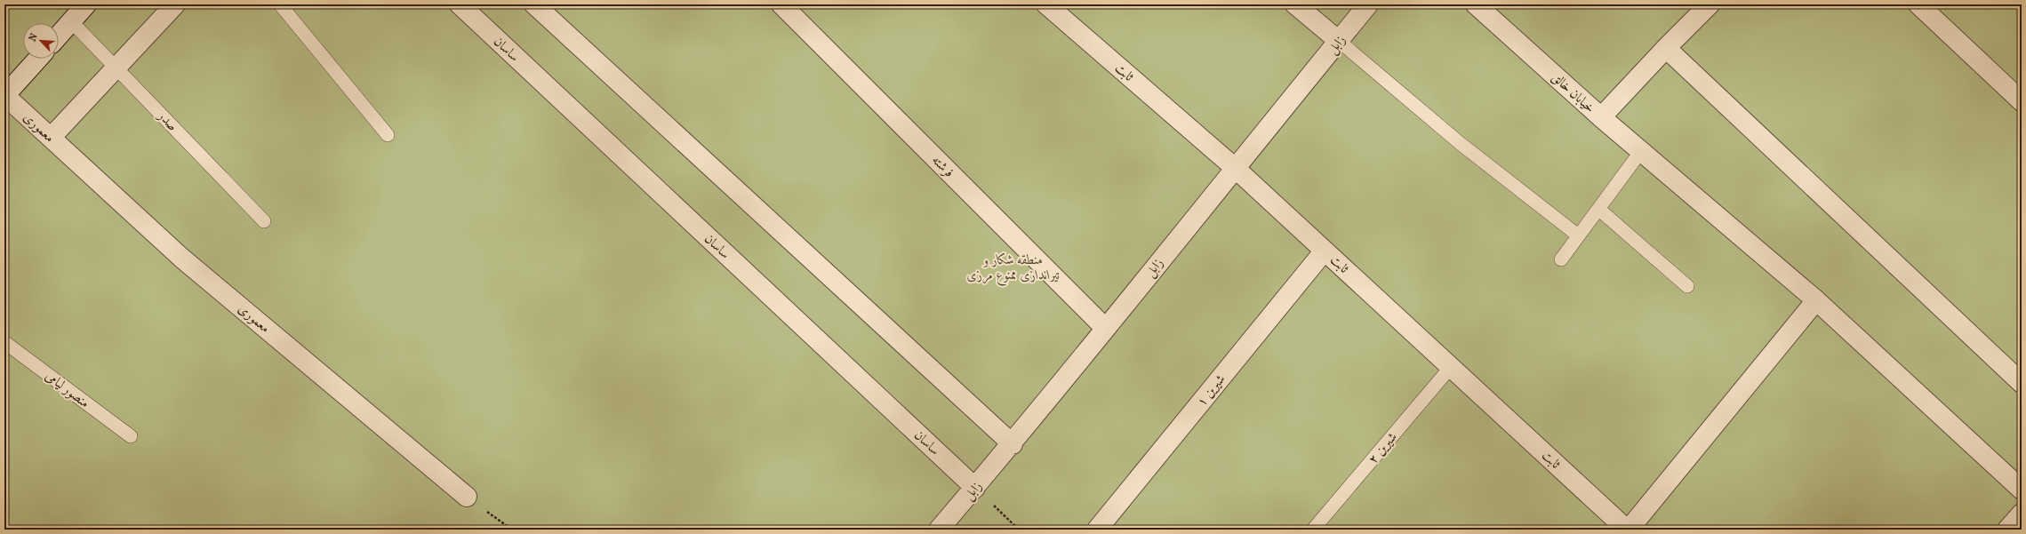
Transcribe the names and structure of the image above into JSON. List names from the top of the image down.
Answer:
{
  "streets": {
    "street": [
      "زابل",
      "ساسان",
      "ثابت",
      "خیابان خالق",
      "معموری",
      "فرشته",
      "شیرین ۱"
    ],
    "lane": ["صدر", "منصور لیامی", "شیرین ۲"]
  },
  "crossings": [
    ["زابل", "ساسان"],
    ["زابل", "ثابت"],
    ["زابل", "فرشته"],
    ["ثابت", "شیرین ۱"],
    ["ثابت", "شیرین ۲"]
  ],
  "parks": ["منطقه شکار و تیراندازی ممنوع مرزی"],
  "north": "top left"
}
